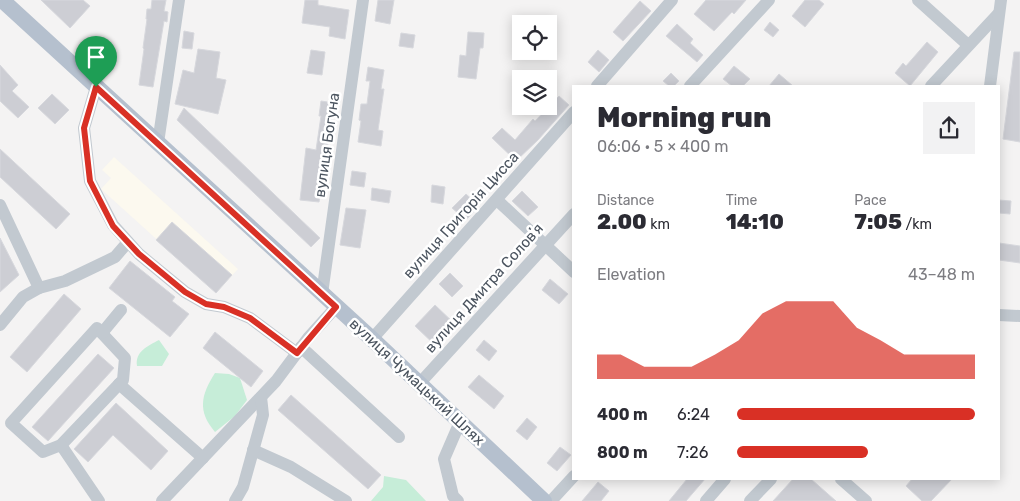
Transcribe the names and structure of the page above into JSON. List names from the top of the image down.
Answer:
{
  "streets": {
    "main road": ["вулиця Чумацький Шлях"],
    "street": ["вулиця Богуна", "вулиця Григорія Цисса", "вулиця Дмитра Соловʼя"]
  },
  "crossings": [
    ["вулиця Богуна", "вулиця Чумацький Шлях"],
    ["вулиця Григорія Цисса", "вулиця Чумацький Шлях"],
    ["вулиця Дмитра Соловʼя", "вулиця Чумацький Шлях"]
  ],
  "page": {
    "heading": ["Morning run", "06:06 · 5 × 400 m"],
    "stats": [
      ["Distance", "2.00 km"],
      ["Time", "14:10"],
      ["Pace", "7:05 /km"]
    ],
    "chart": ["Elevation", "43–48 m"],
    "list": [
      {
        "name": "400 m",
        "note": "6:24"
      },
      {
        "name": "800 m",
        "note": "7:26"
      }
    ]
  }
}
